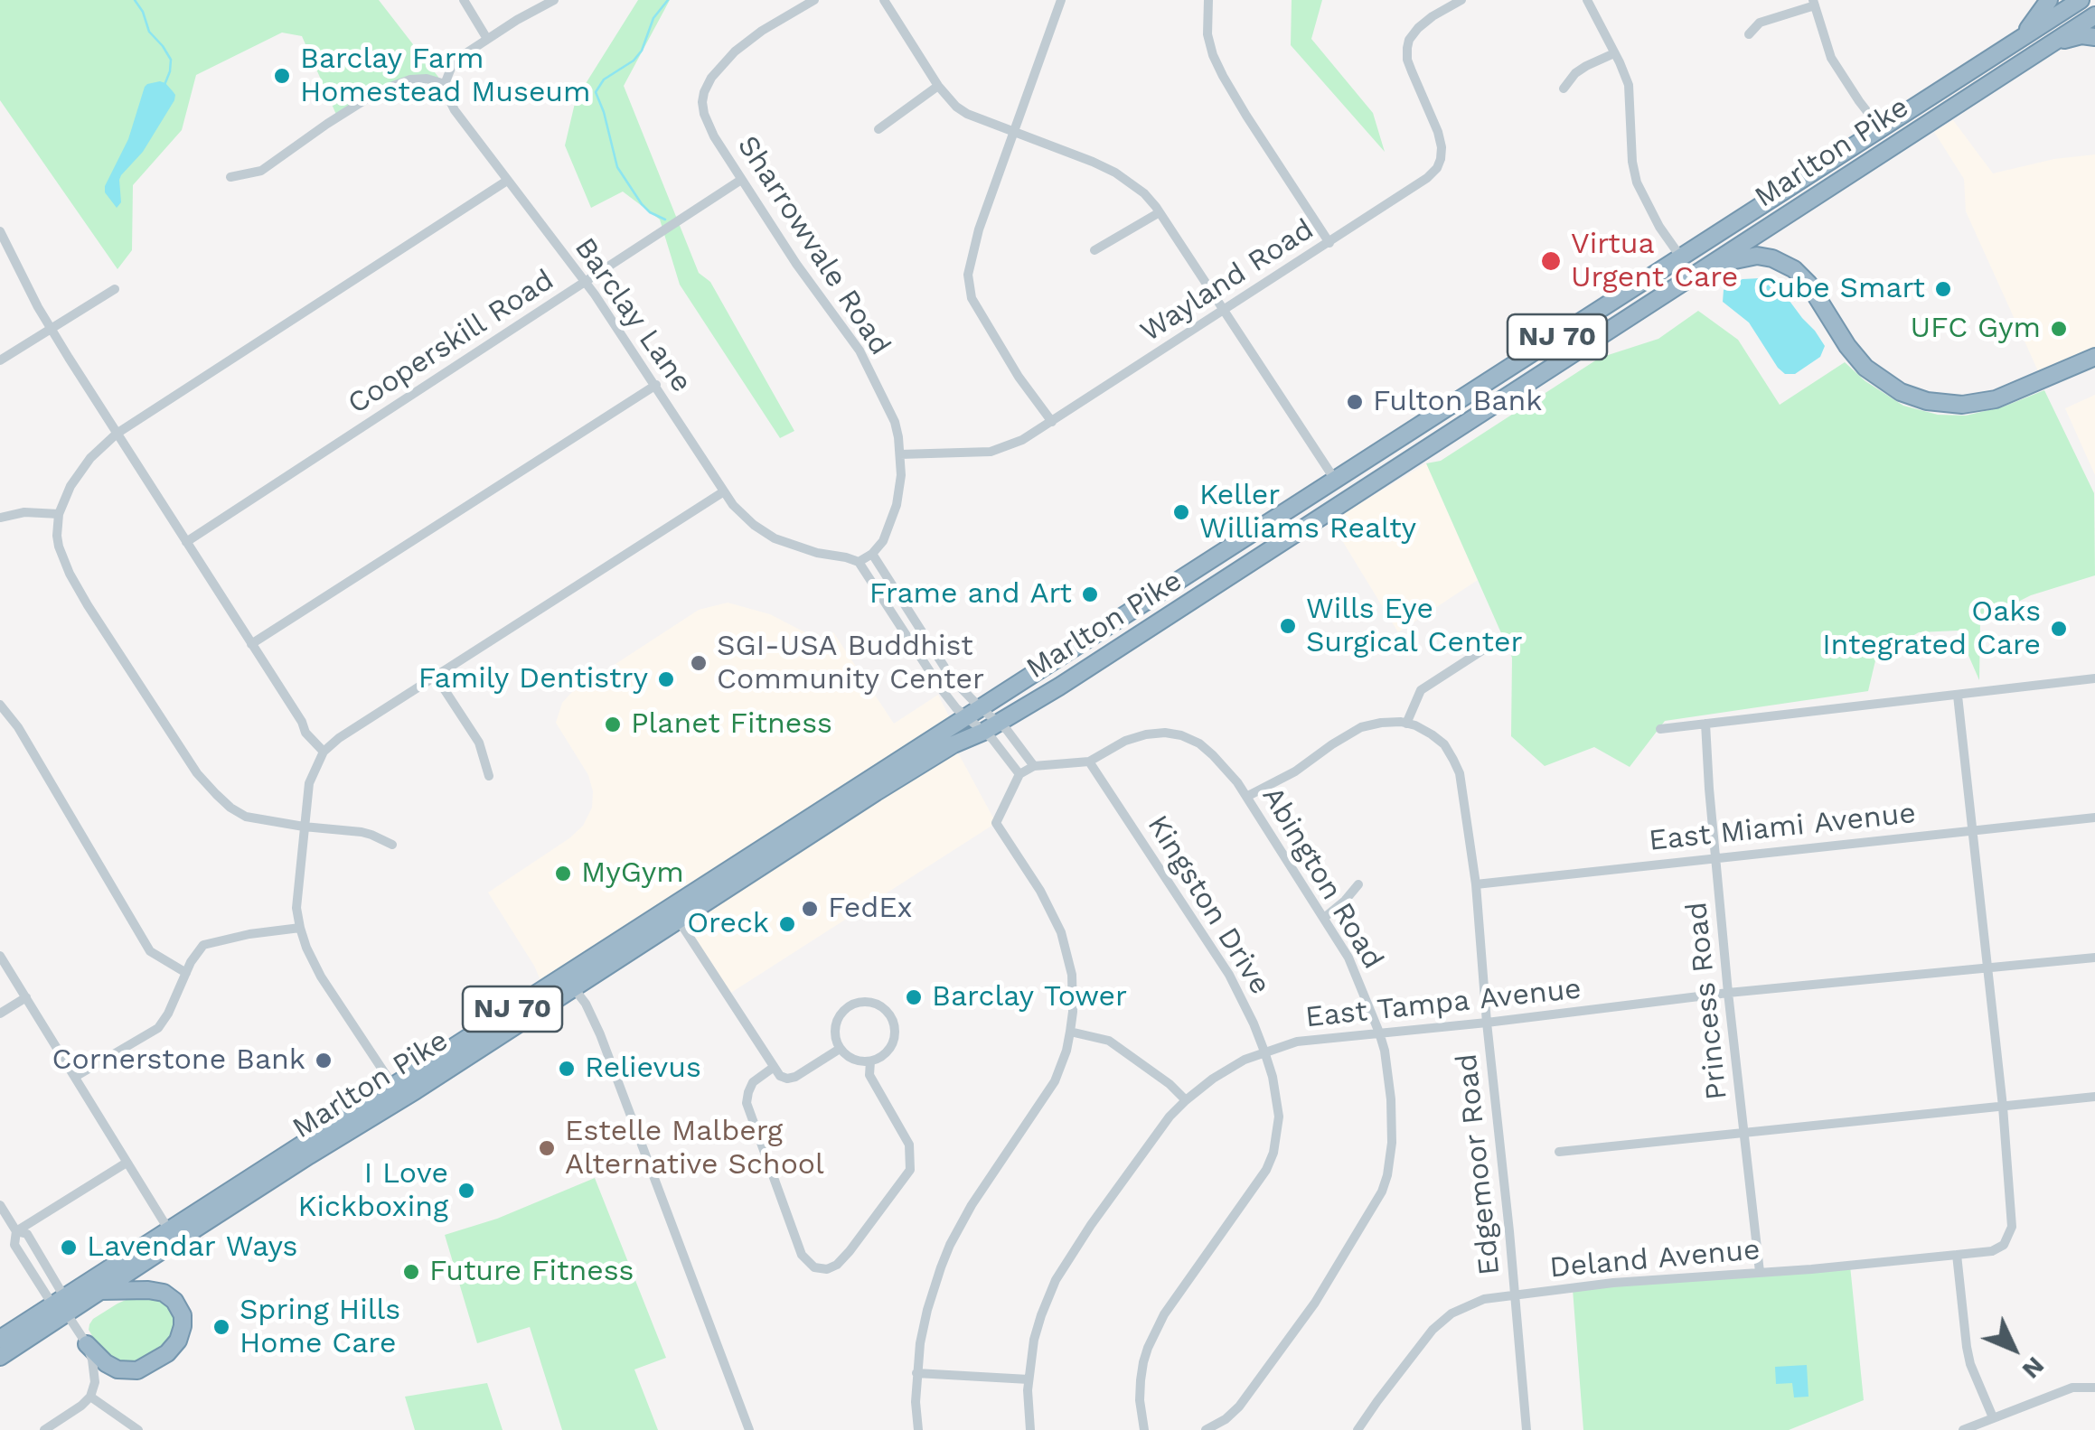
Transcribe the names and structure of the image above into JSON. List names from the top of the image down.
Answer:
{
  "streets": {
    "highway": ["Marlton Pike", "NJ 70"],
    "street": [
      "Sharrowvale Road",
      "Wayland Road",
      "Barclay Lane",
      "Cooperskill Road",
      "East Miami Avenue",
      "Abington Road",
      "Kingston Drive",
      "Princess Road",
      "East Tampa Avenue",
      "Edgemoor Road",
      "Deland Avenue"
    ]
  },
  "crossings": [
    ["Sharrowvale Road", "Wayland Road"],
    ["Sharrowvale Road", "Barclay Lane"],
    ["Sharrowvale Road", "Cooperskill Road"],
    ["Barclay Lane", "Cooperskill Road"],
    ["East Miami Avenue", "Princess Road"],
    ["East Miami Avenue", "Edgemoor Road"],
    ["Abington Road", "Kingston Drive"],
    ["Abington Road", "East Tampa Avenue"],
    ["Kingston Drive", "East Tampa Avenue"],
    ["Princess Road", "East Tampa Avenue"],
    ["Princess Road", "Deland Avenue"],
    ["East Tampa Avenue", "Edgemoor Road"],
    ["Edgemoor Road", "Deland Avenue"]
  ],
  "places": [
    "Barclay Farm Homestead Museum",
    "Virtua Urgent Care",
    "Cube Smart",
    "UFC Gym",
    "Fulton Bank",
    "Keller Williams Realty",
    "Frame and Art",
    "Wills Eye Surgical Center",
    "Oaks Integrated Care",
    "SGI-USA Buddhist Community Center",
    "Family Dentistry",
    "Planet Fitness",
    "MyGym",
    "FedEx",
    "Oreck",
    "Barclay Tower",
    "Cornerstone Bank",
    "Relievus",
    "Estelle Malberg Alternative School",
    "I Love Kickboxing",
    "Lavendar Ways",
    "Future Fitness",
    "Spring Hills Home Care"
  ],
  "north": "bottom right"
}
